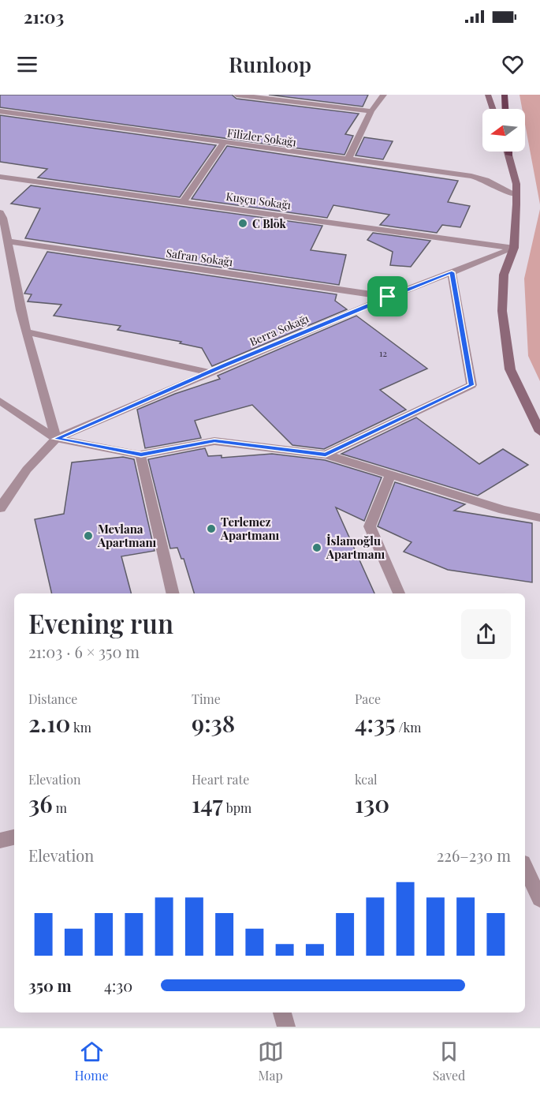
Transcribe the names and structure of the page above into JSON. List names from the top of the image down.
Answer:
{
  "streets": {
    "street": [
      "Filizler Sokağı",
      "Kuşçu Sokağı",
      "Safran Sokağı",
      "Berra Sokağı"
    ]
  },
  "crossings": [
    ["Kuşçu Sokağı", "Berra Sokağı"],
    ["Safran Sokağı", "Berra Sokağı"]
  ],
  "places": [
    "C Blok",
    "Terlemez Apartmanı",
    "Mevlana Apartmanı",
    "İslamoğlu Apartmanı"
  ],
  "house_numbers": ["12"],
  "north": "left",
  "page": {
    "status": "21:03",
    "header": "Runloop",
    "heading": ["Evening run", "21:03 · 6 × 350 m"],
    "stats": [
      ["Distance", "2.10 km"],
      ["Time", "9:38"],
      ["Pace", "4:35 /km"],
      ["Elevation", "36 m"],
      ["Heart rate", "147 bpm"],
      ["kcal", "130"]
    ],
    "chart": ["Elevation", "226–230 m"],
    "list": [
      {
        "name": "350 m",
        "note": "4:30"
      }
    ],
    "tabs": ["Home", "Map", "Saved"]
  }
}
